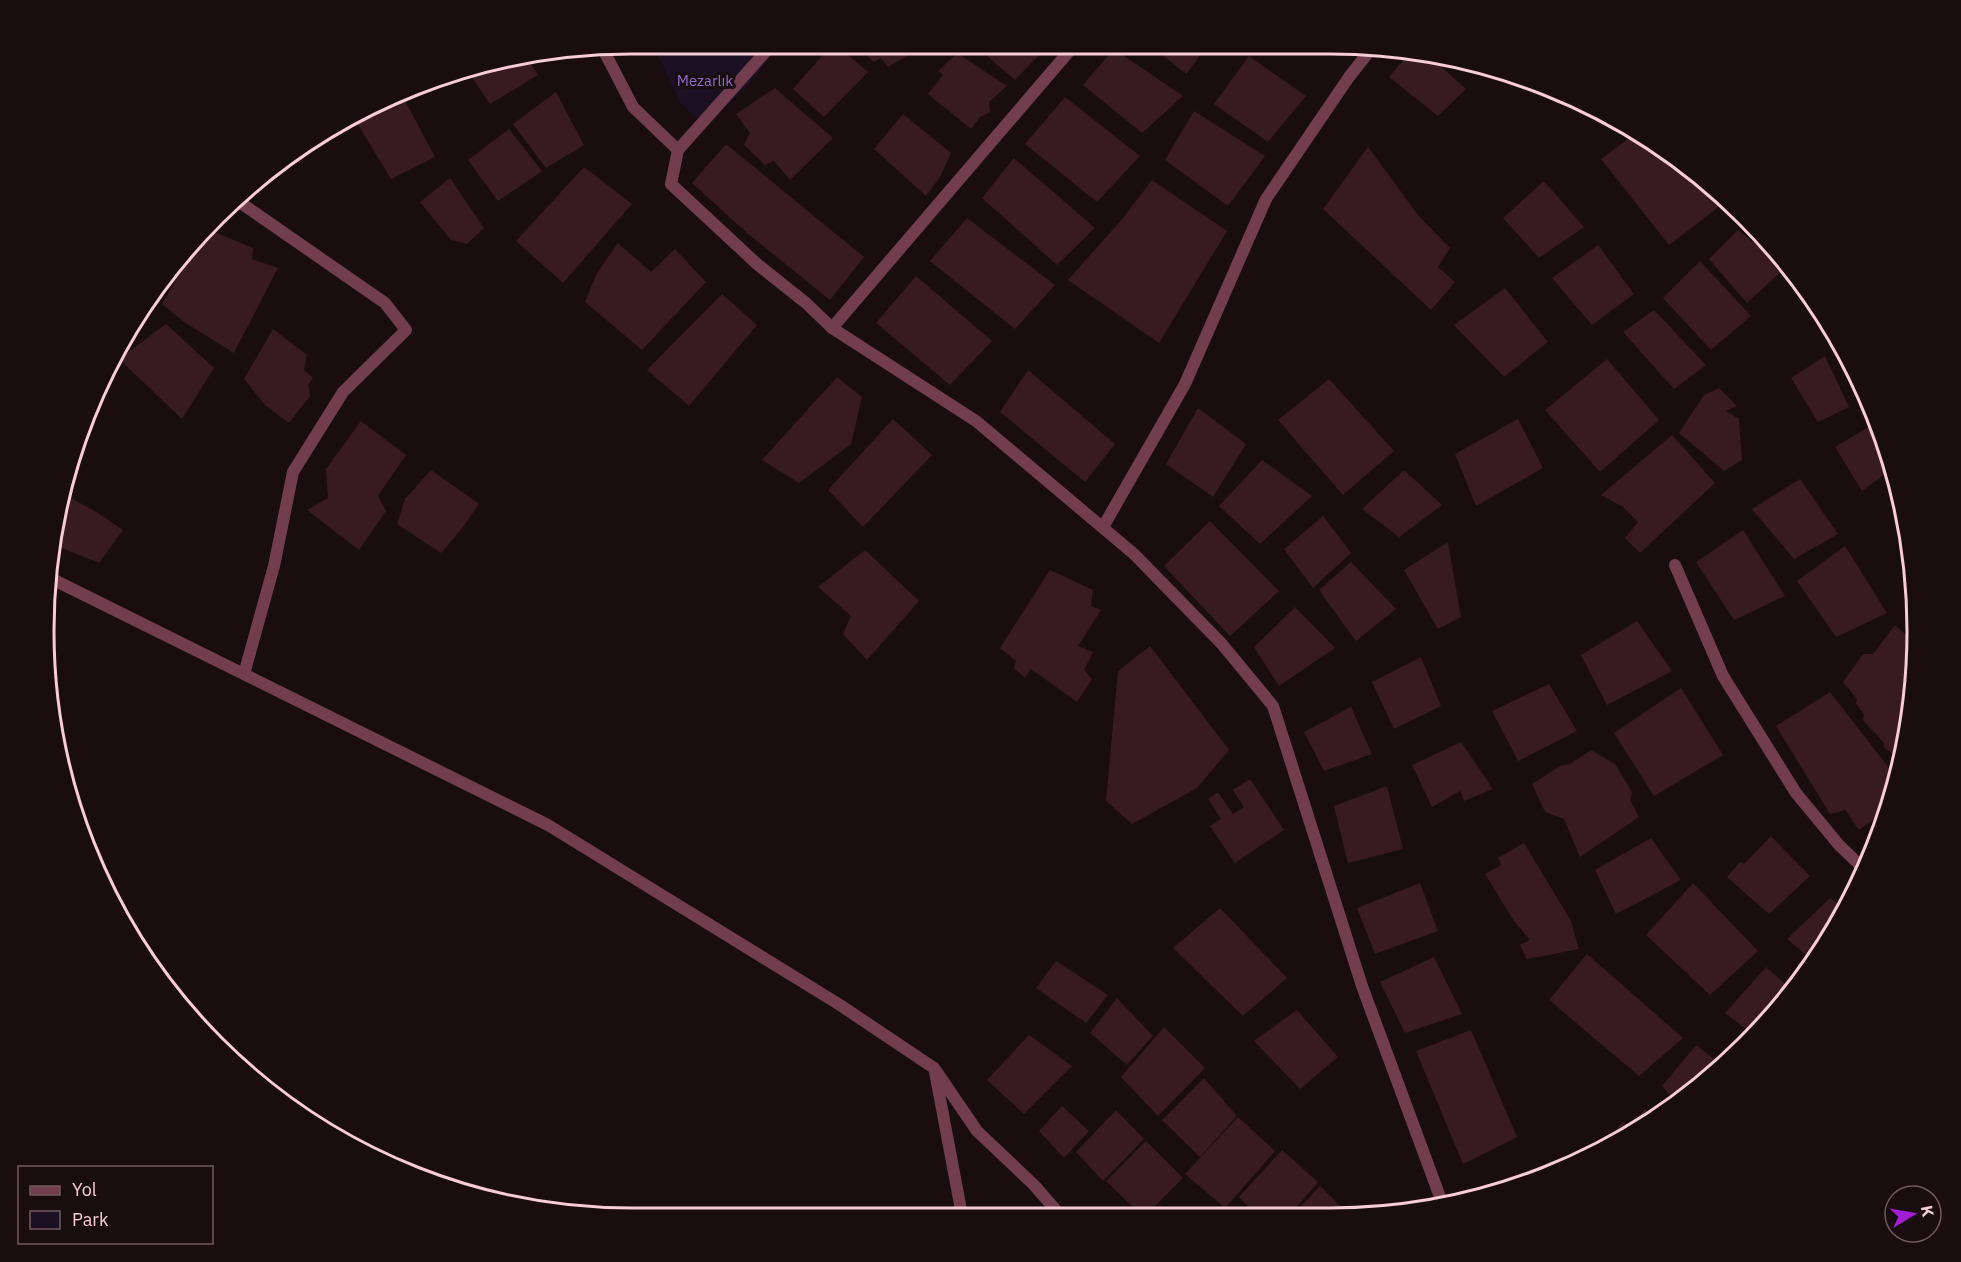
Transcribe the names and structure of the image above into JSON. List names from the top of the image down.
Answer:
{
  "parks": ["Mezarlık"],
  "legend": ["Yol", "Park"],
  "north": "right"
}
